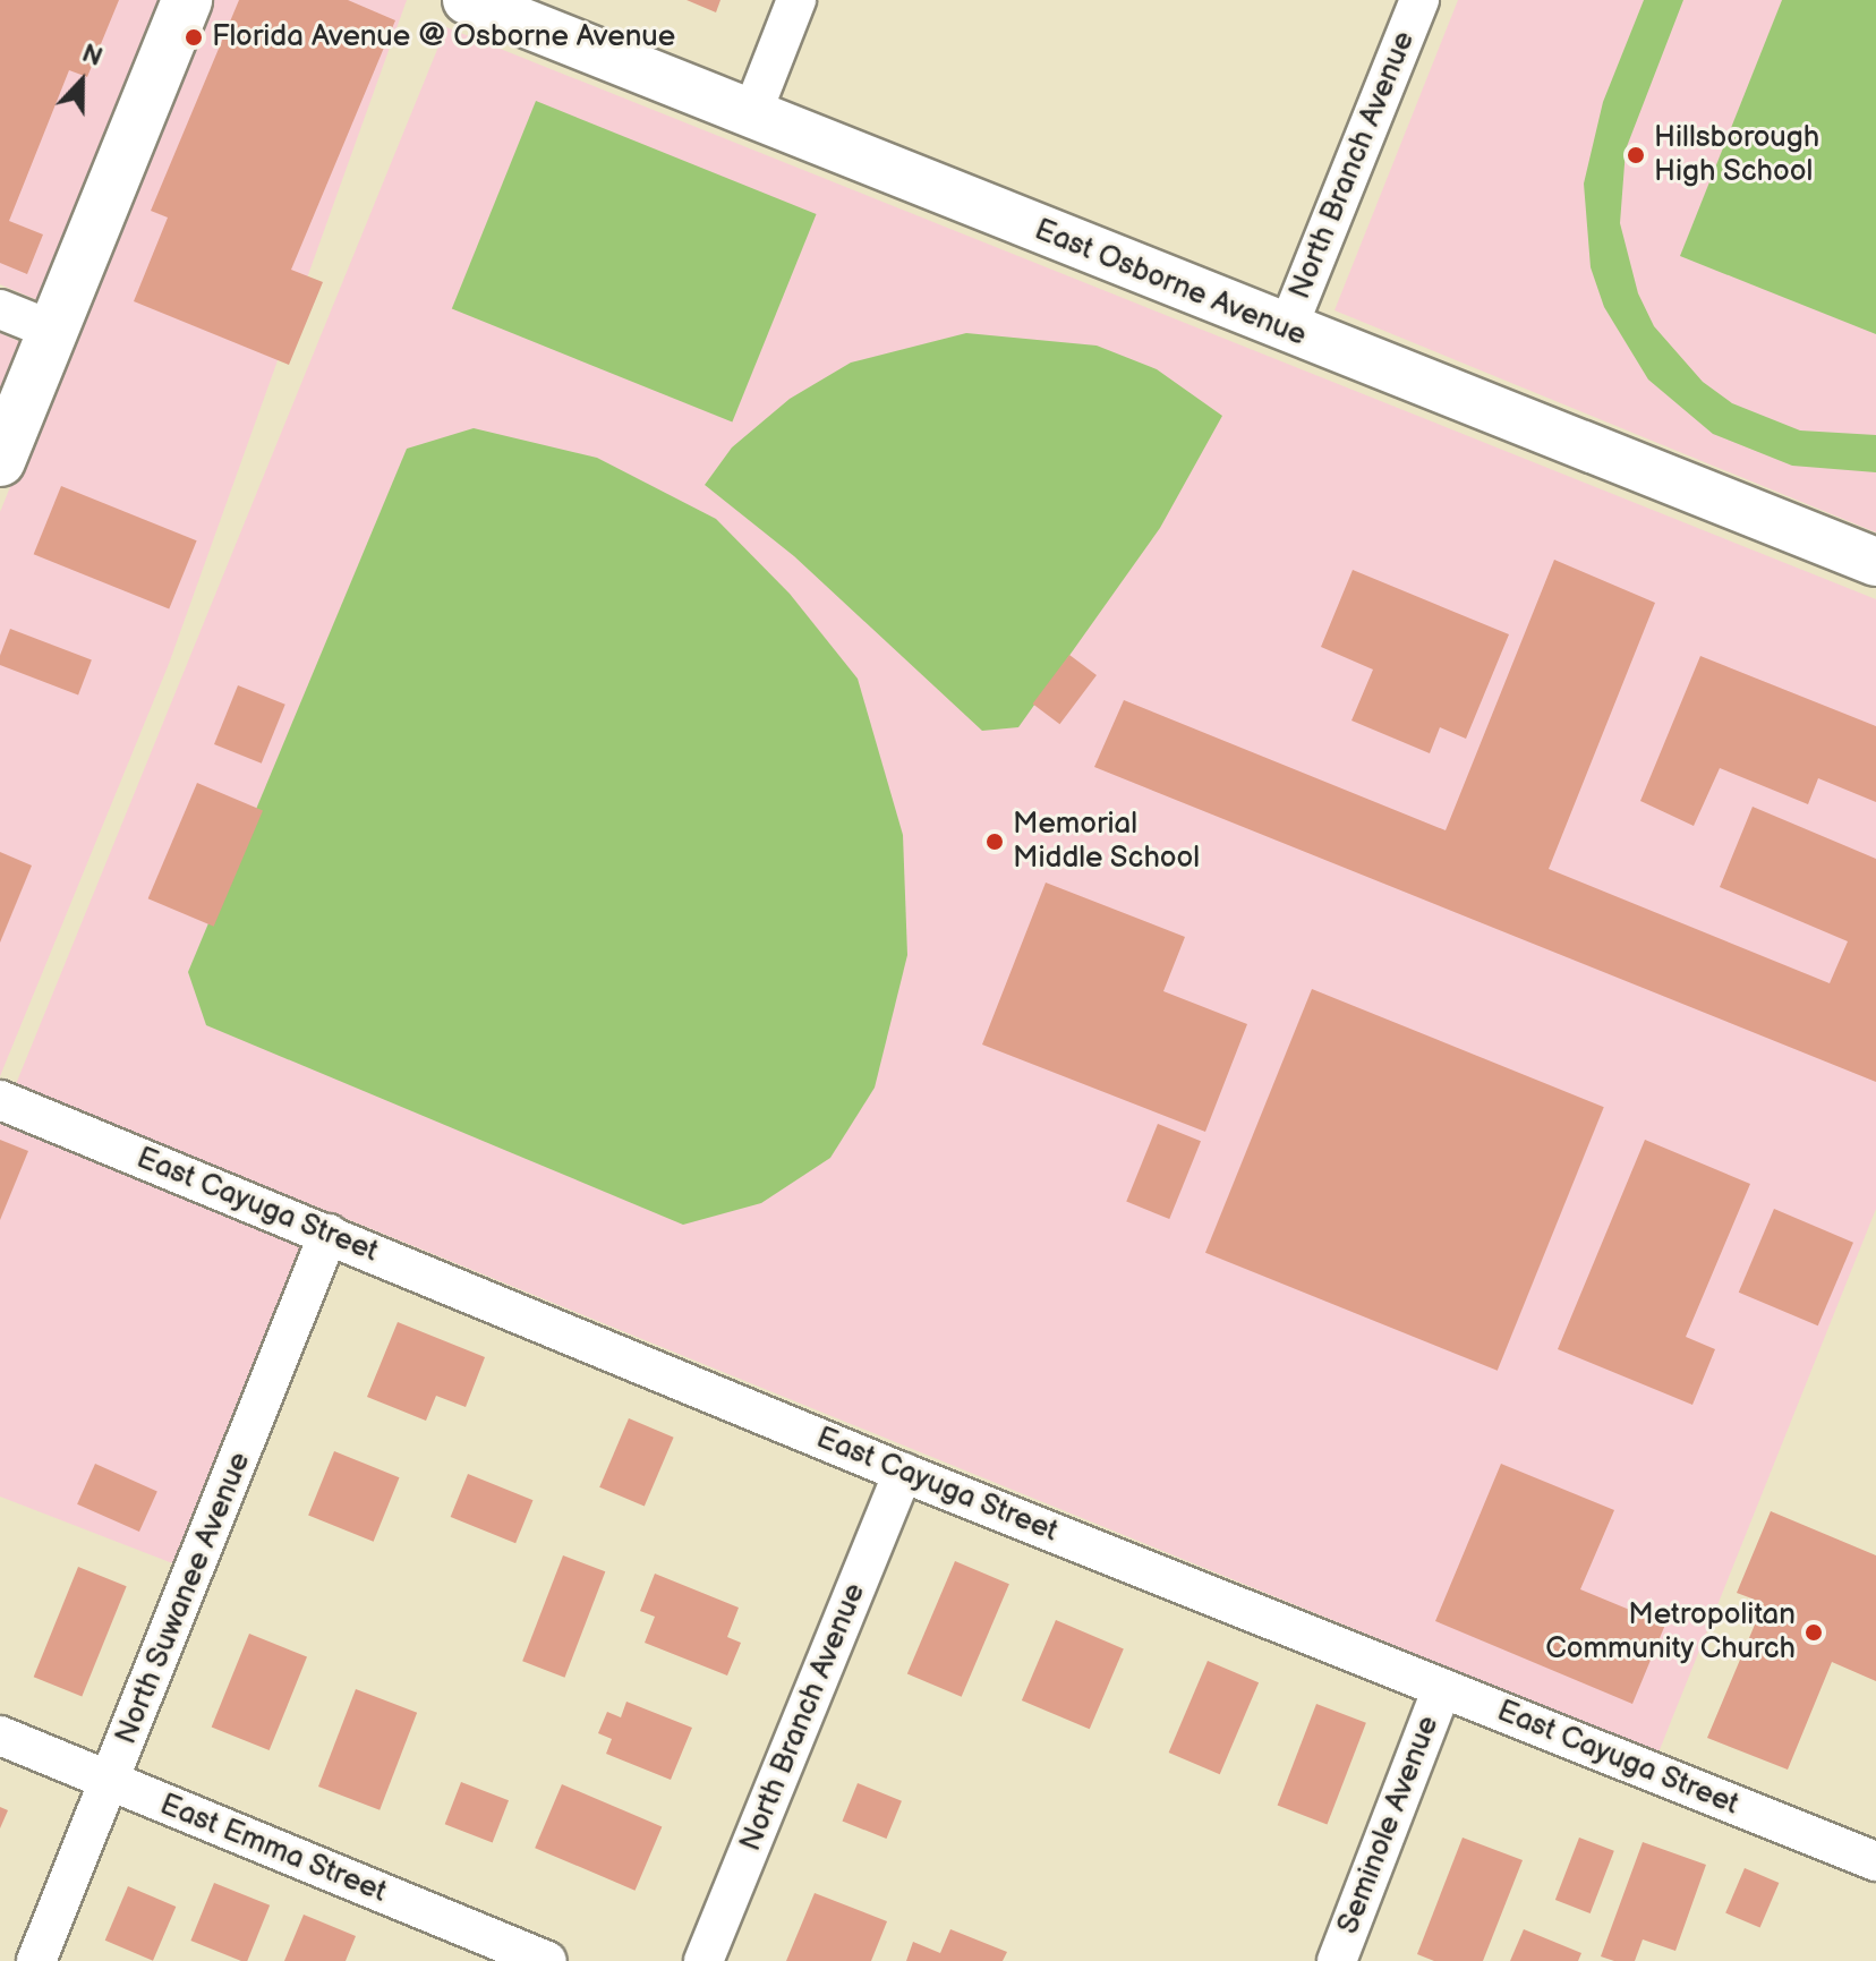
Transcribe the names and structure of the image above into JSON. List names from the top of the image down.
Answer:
{
  "streets": {
    "street": [
      "North Branch Avenue",
      "East Osborne Avenue",
      "East Cayuga Street",
      "North Suwanee Avenue",
      "Seminole Avenue",
      "East Emma Street"
    ]
  },
  "crossings": [
    ["North Branch Avenue", "East Osborne Avenue"],
    ["North Branch Avenue", "East Cayuga Street"],
    ["East Cayuga Street", "North Suwanee Avenue"],
    ["East Cayuga Street", "Seminole Avenue"],
    ["North Suwanee Avenue", "East Emma Street"]
  ],
  "places": [
    "Florida Avenue @ Osborne Avenue",
    "Hillsborough High School",
    "Memorial Middle School",
    "Metropolitan Community Church"
  ],
  "north": "top"
}
